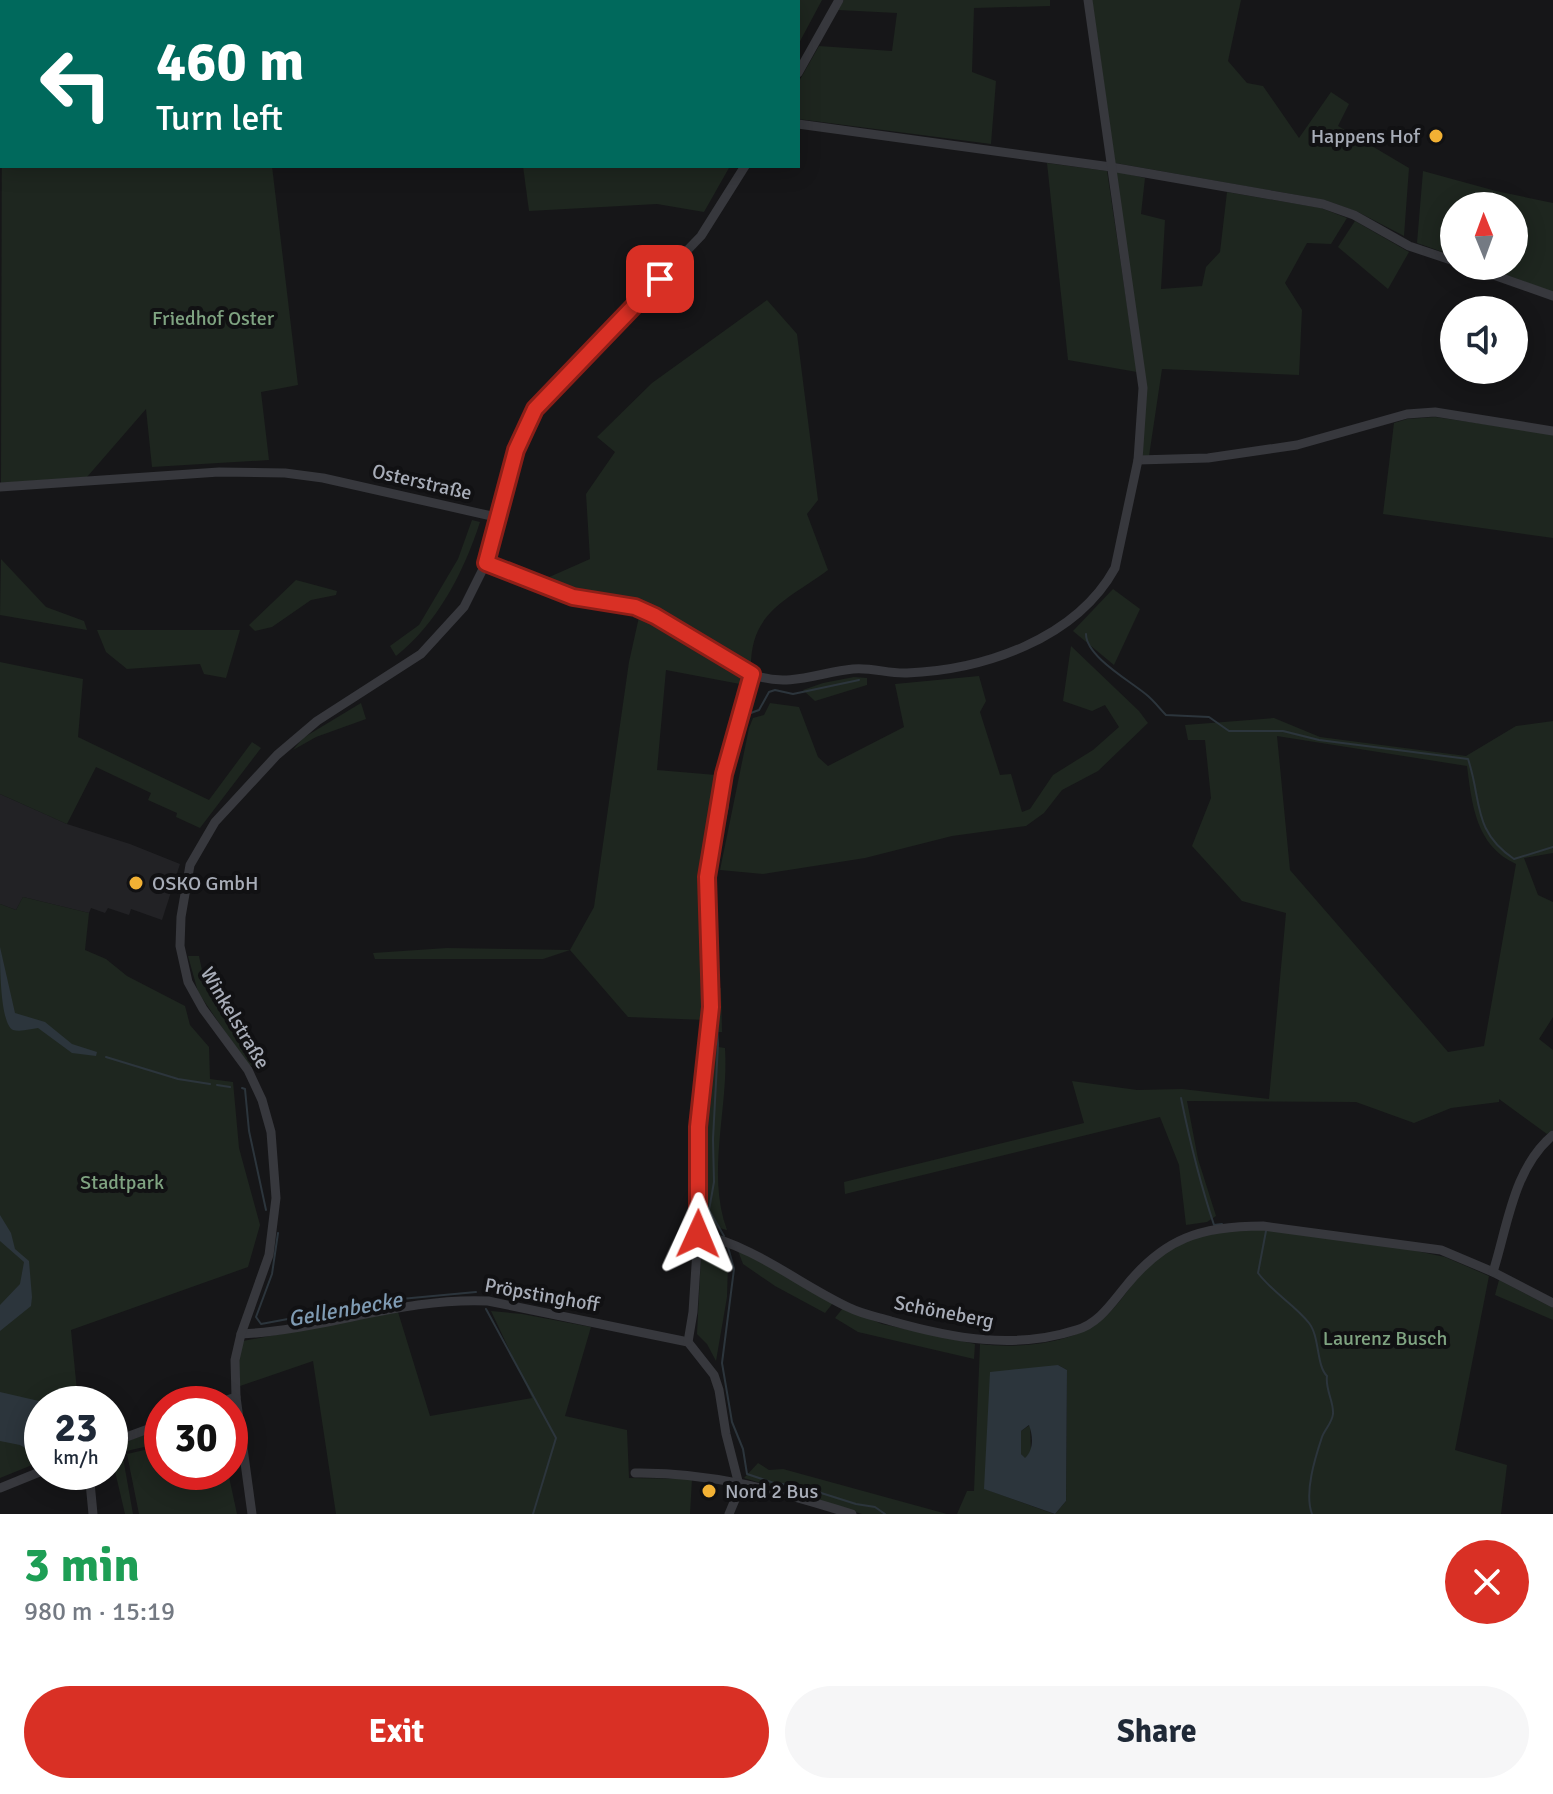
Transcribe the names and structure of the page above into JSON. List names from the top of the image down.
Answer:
{
  "streets": {
    "street": [
      "Osterstraße",
      "Winkelstraße",
      "Pröpstinghoff",
      "Schöneberg"
    ]
  },
  "crossings": [
    ["Osterstraße", "Winkelstraße"],
    ["Winkelstraße", "Pröpstinghoff"]
  ],
  "water": ["Gellenbecke"],
  "parks": ["Friedhof Oster", "Stadtpark", "Laurenz Busch"],
  "places": ["Happens Hof", "OSKO GmbH", "Nord 2 Bus"],
  "north": "top",
  "page": {
    "turn": ["460 m", "Turn left"],
    "speed": "23 km/h",
    "limit": "30",
    "heading": ["3 min", "980 m · 15:19"],
    "buttons": ["Exit", "Share"]
  }
}
